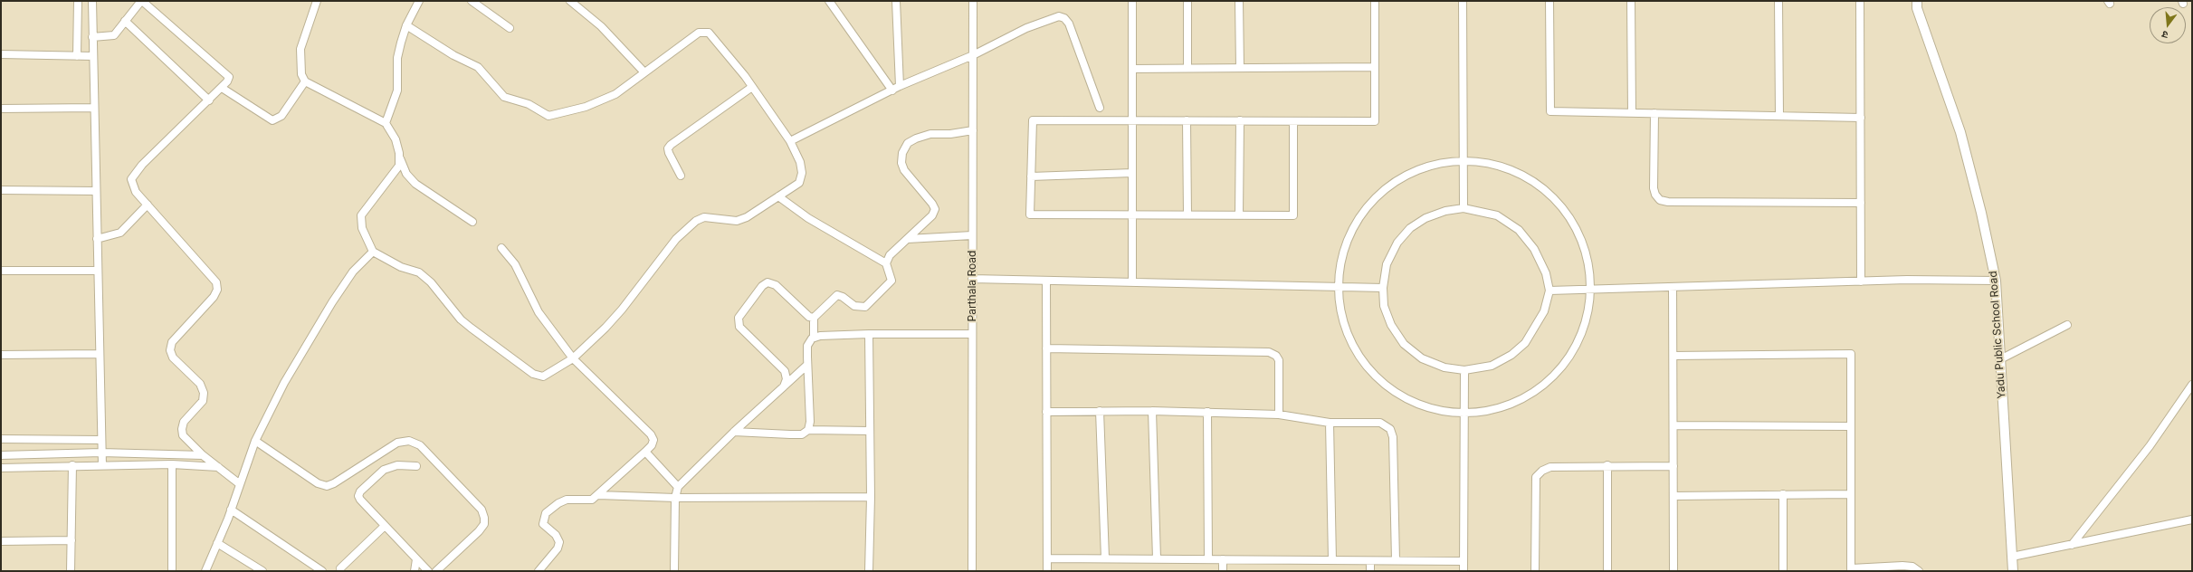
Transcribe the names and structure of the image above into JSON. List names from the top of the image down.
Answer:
{
  "streets": {
    "street": ["Parthala Road", "Yadu Public School Road"]
  },
  "north": "bottom"
}
